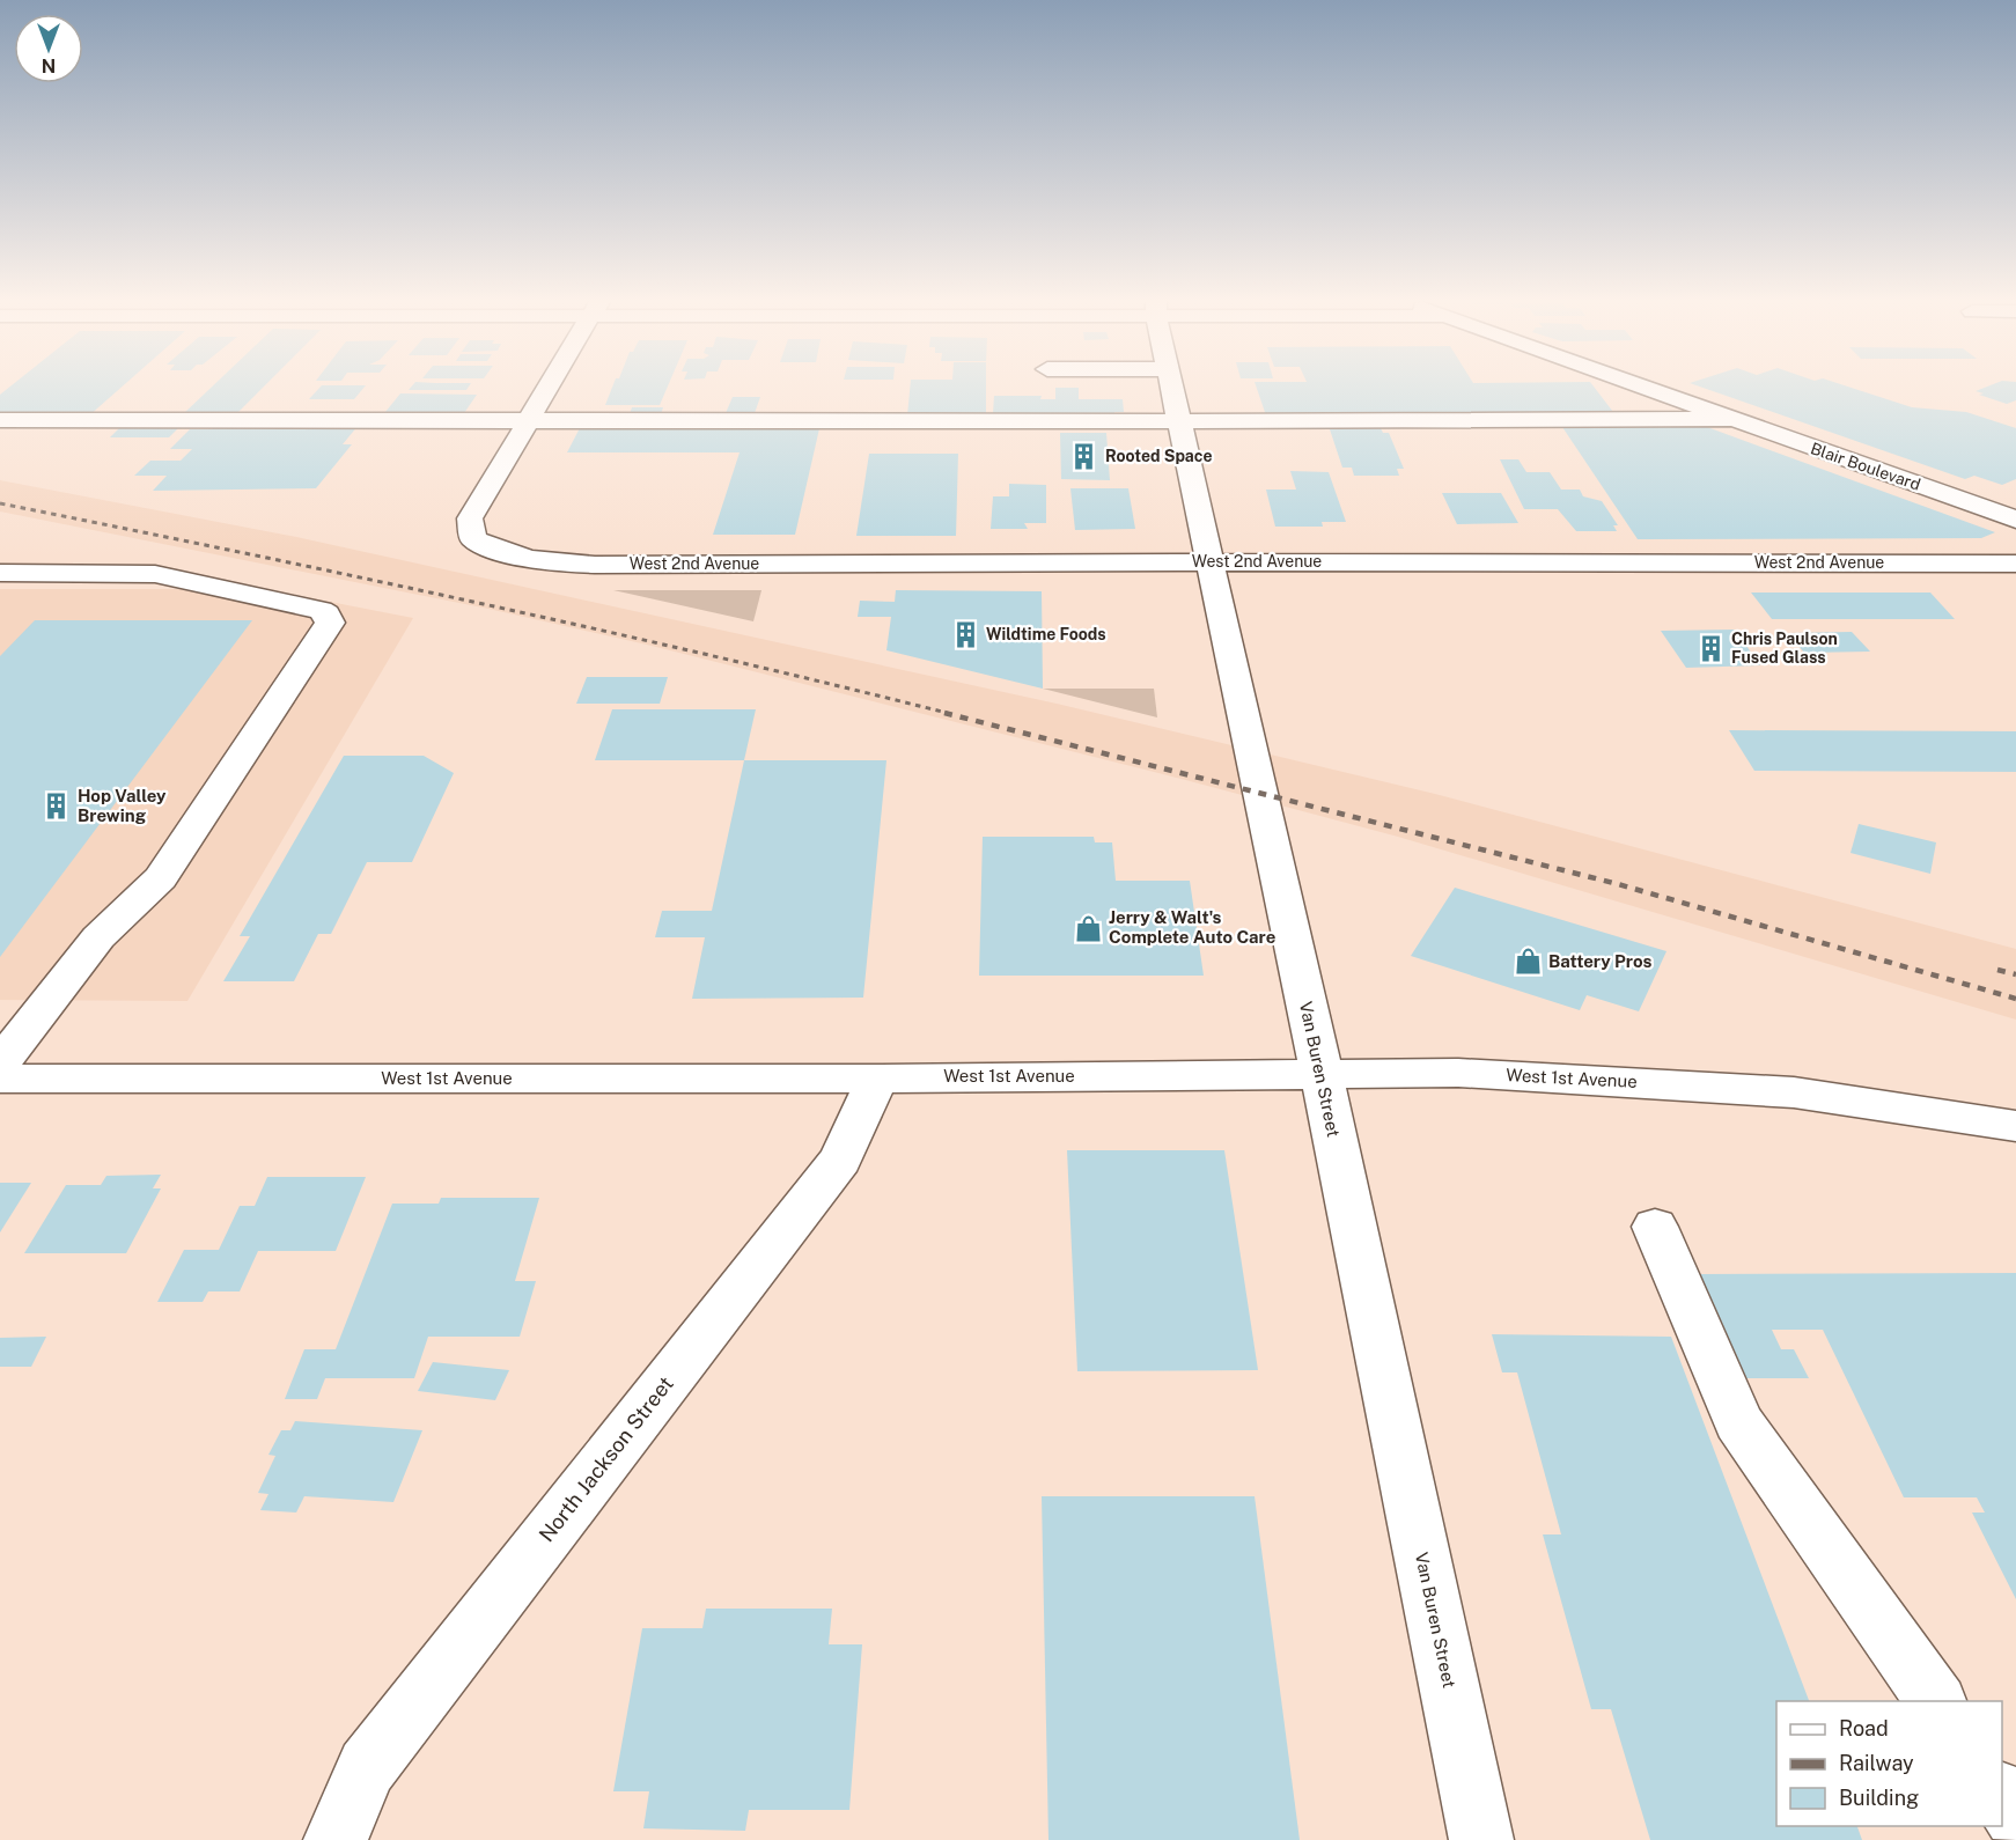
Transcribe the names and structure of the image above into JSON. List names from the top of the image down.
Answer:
{
  "streets": {
    "street": [
      "Blair Boulevard",
      "West 2nd Avenue",
      "Van Buren Street",
      "West 1st Avenue",
      "North Jackson Street"
    ]
  },
  "crossings": [
    ["West 2nd Avenue", "Van Buren Street"],
    ["Van Buren Street", "West 1st Avenue"],
    ["West 1st Avenue", "North Jackson Street"]
  ],
  "places": {
    "building": [
      "Rooted Space",
      "Wildtime Foods",
      "Chris Paulson Fused Glass",
      "Hop Valley Brewing"
    ],
    "shop": ["Jerry & Walt's Complete Auto Care", "Battery Pros"]
  },
  "legend": ["Road", "Railway", "Building"],
  "north": "bottom"
}
